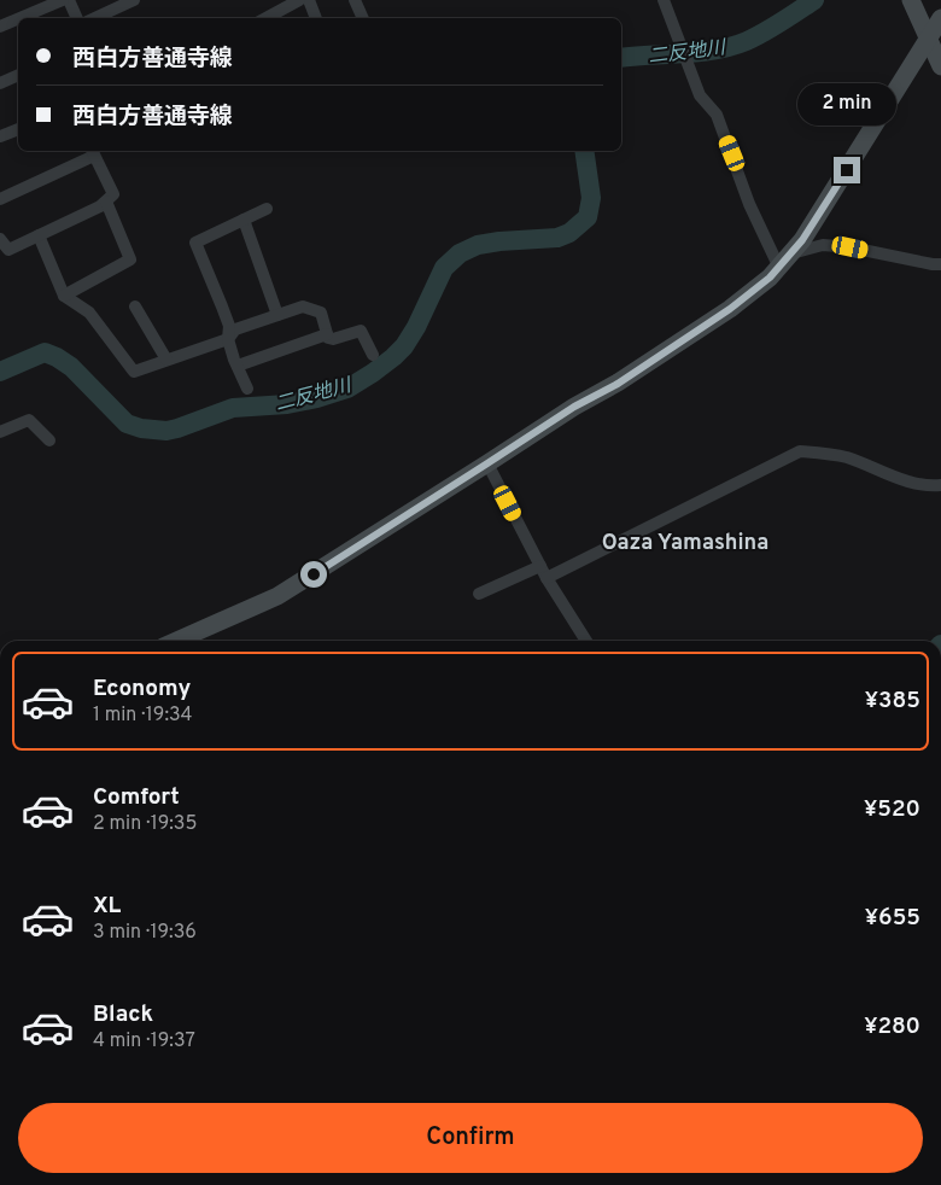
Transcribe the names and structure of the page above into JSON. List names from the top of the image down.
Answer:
{
  "districts": ["Oaza Yamashina"],
  "water": ["二反地川"],
  "page": {
    "banner": ["西白方善通寺線", "西白方善通寺線"],
    "bubble": "2 min",
    "list": [
      {
        "name": "Economy",
        "note": "1 min · 19:34",
        "value": "¥385"
      },
      {
        "name": "Comfort",
        "note": "2 min · 19:35",
        "value": "¥520"
      },
      {
        "name": "XL",
        "note": "3 min · 19:36",
        "value": "¥655"
      },
      {
        "name": "Black",
        "note": "4 min · 19:37",
        "value": "¥280"
      }
    ],
    "buttons": "Confirm"
  }
}
